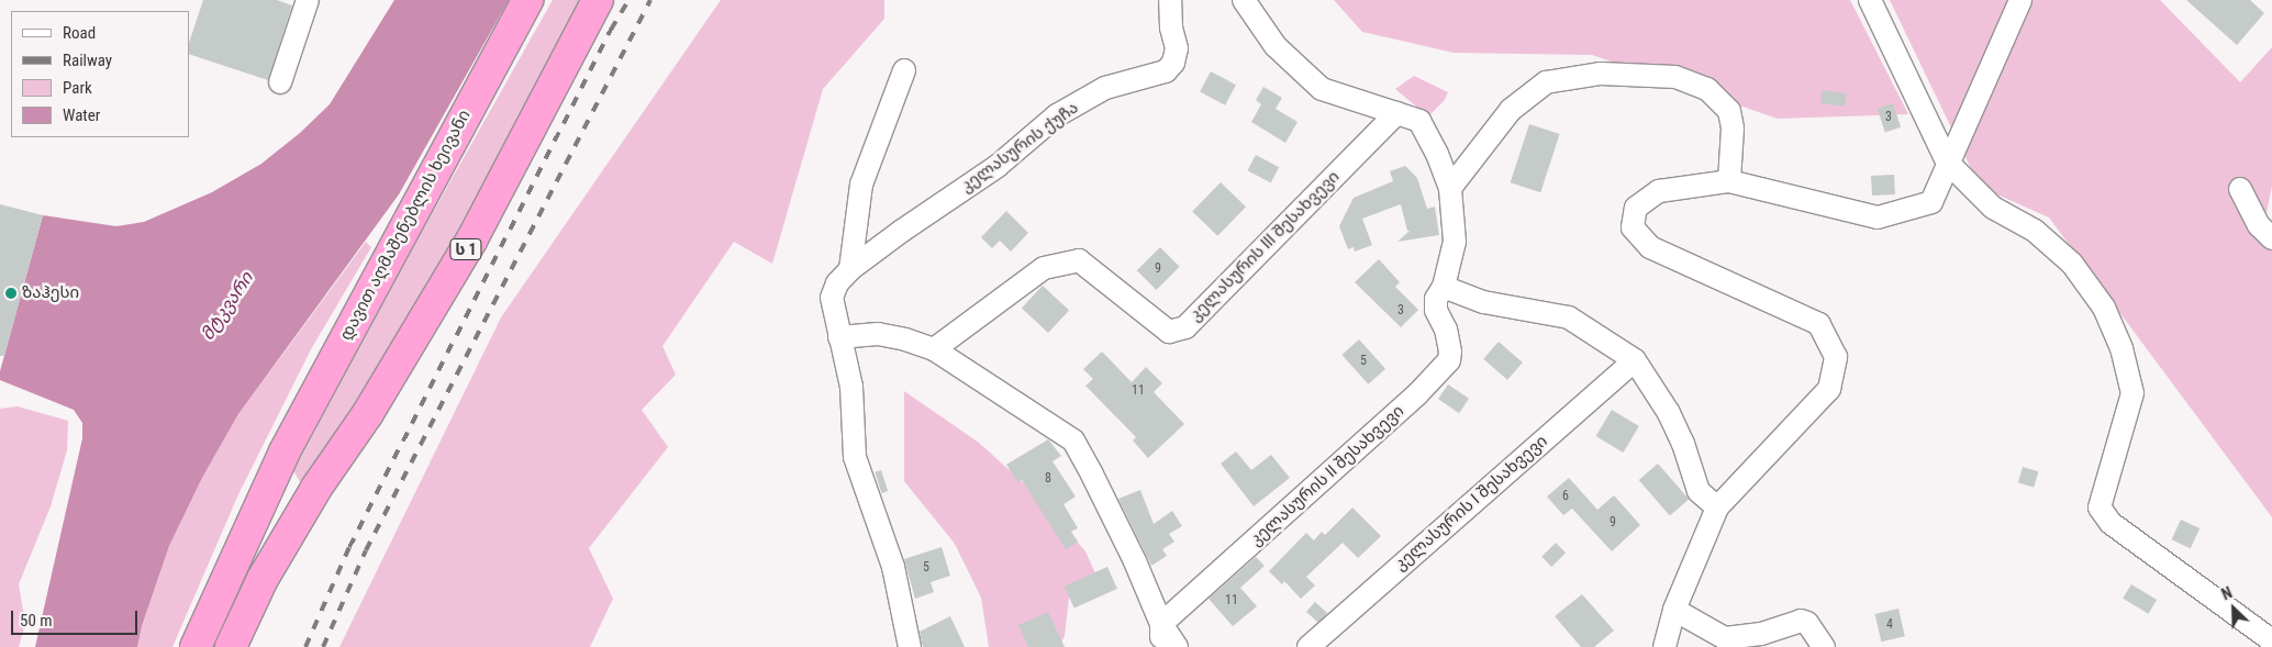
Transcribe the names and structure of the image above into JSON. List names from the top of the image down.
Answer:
{
  "streets": {
    "highway": ["დავით აღმაშენებლის ხეივანი", "ს 1"],
    "street": [
      "კელასურის ქუჩა",
      "კელასურის III შესახვევი",
      "კელასურის II შესახვევი",
      "კელასურის I შესახვევი"
    ]
  },
  "water": ["მტკვარი"],
  "places": ["ზაჰესი"],
  "house_numbers": [
    "3",
    "9",
    "3",
    "5",
    "11",
    "8",
    "6",
    "9",
    "5",
    "11",
    "4"
  ],
  "legend": [
    "Road",
    "Railway",
    "Park",
    "Water"
  ],
  "scale_bar": "50 m",
  "north": "top left"
}
